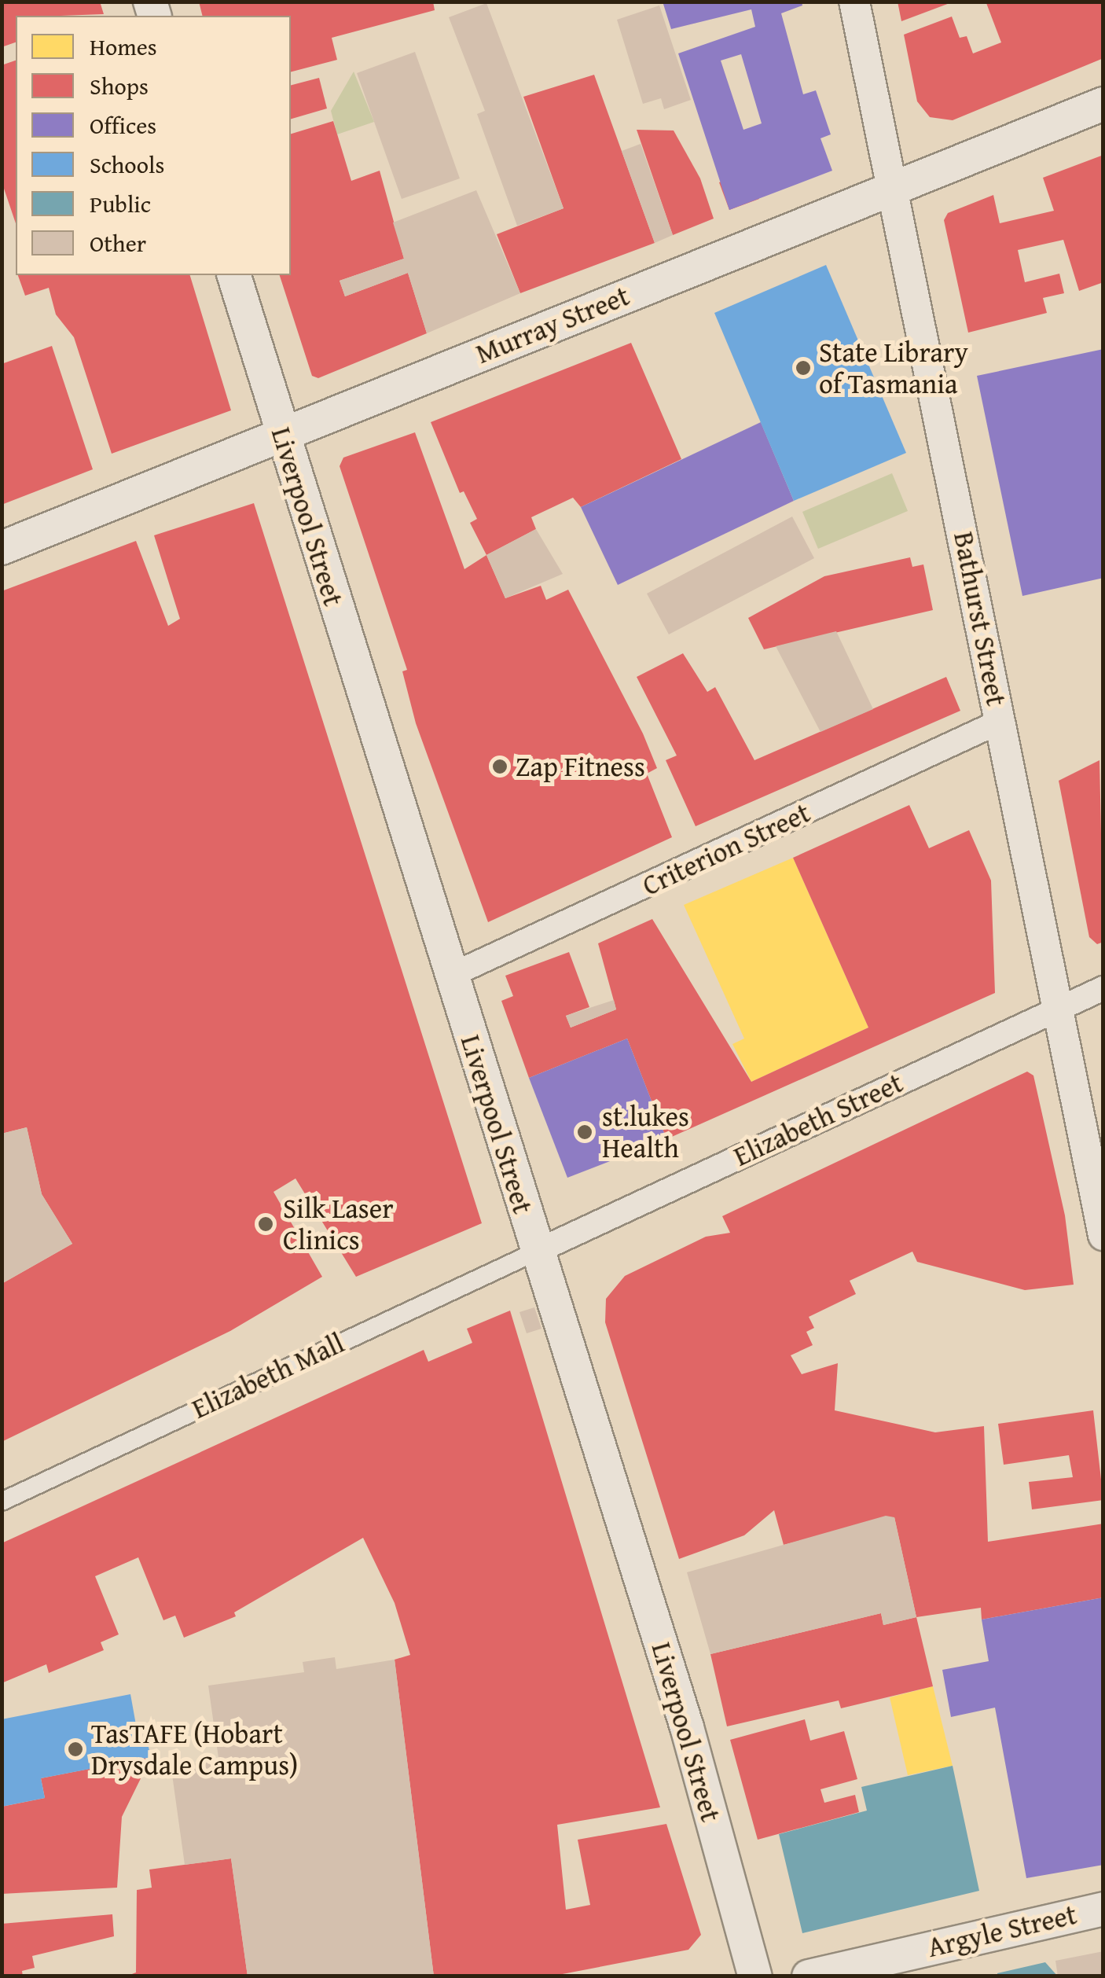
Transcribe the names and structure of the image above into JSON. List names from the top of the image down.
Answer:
{
  "streets": {
    "main road": ["Murray Street", "Liverpool Street", "Argyle Street"],
    "street": [
      "Bathurst Street",
      "Criterion Street",
      "Elizabeth Street",
      "Elizabeth Mall"
    ]
  },
  "crossings": [
    ["Murray Street", "Liverpool Street"],
    ["Murray Street", "Bathurst Street"],
    ["Liverpool Street", "Criterion Street"],
    ["Liverpool Street", "Elizabeth Street"],
    ["Liverpool Street", "Elizabeth Mall"],
    ["Bathurst Street", "Criterion Street"],
    ["Bathurst Street", "Elizabeth Street"],
    ["Elizabeth Street", "Elizabeth Mall"]
  ],
  "places": [
    "State Library of Tasmania",
    "Zap Fitness",
    "st.lukes Health",
    "Silk Laser Clinics",
    "TasTAFE (Hobart Drysdale Campus)"
  ],
  "legend": [
    "Homes",
    "Shops",
    "Offices",
    "Schools",
    "Public",
    "Other"
  ]
}
